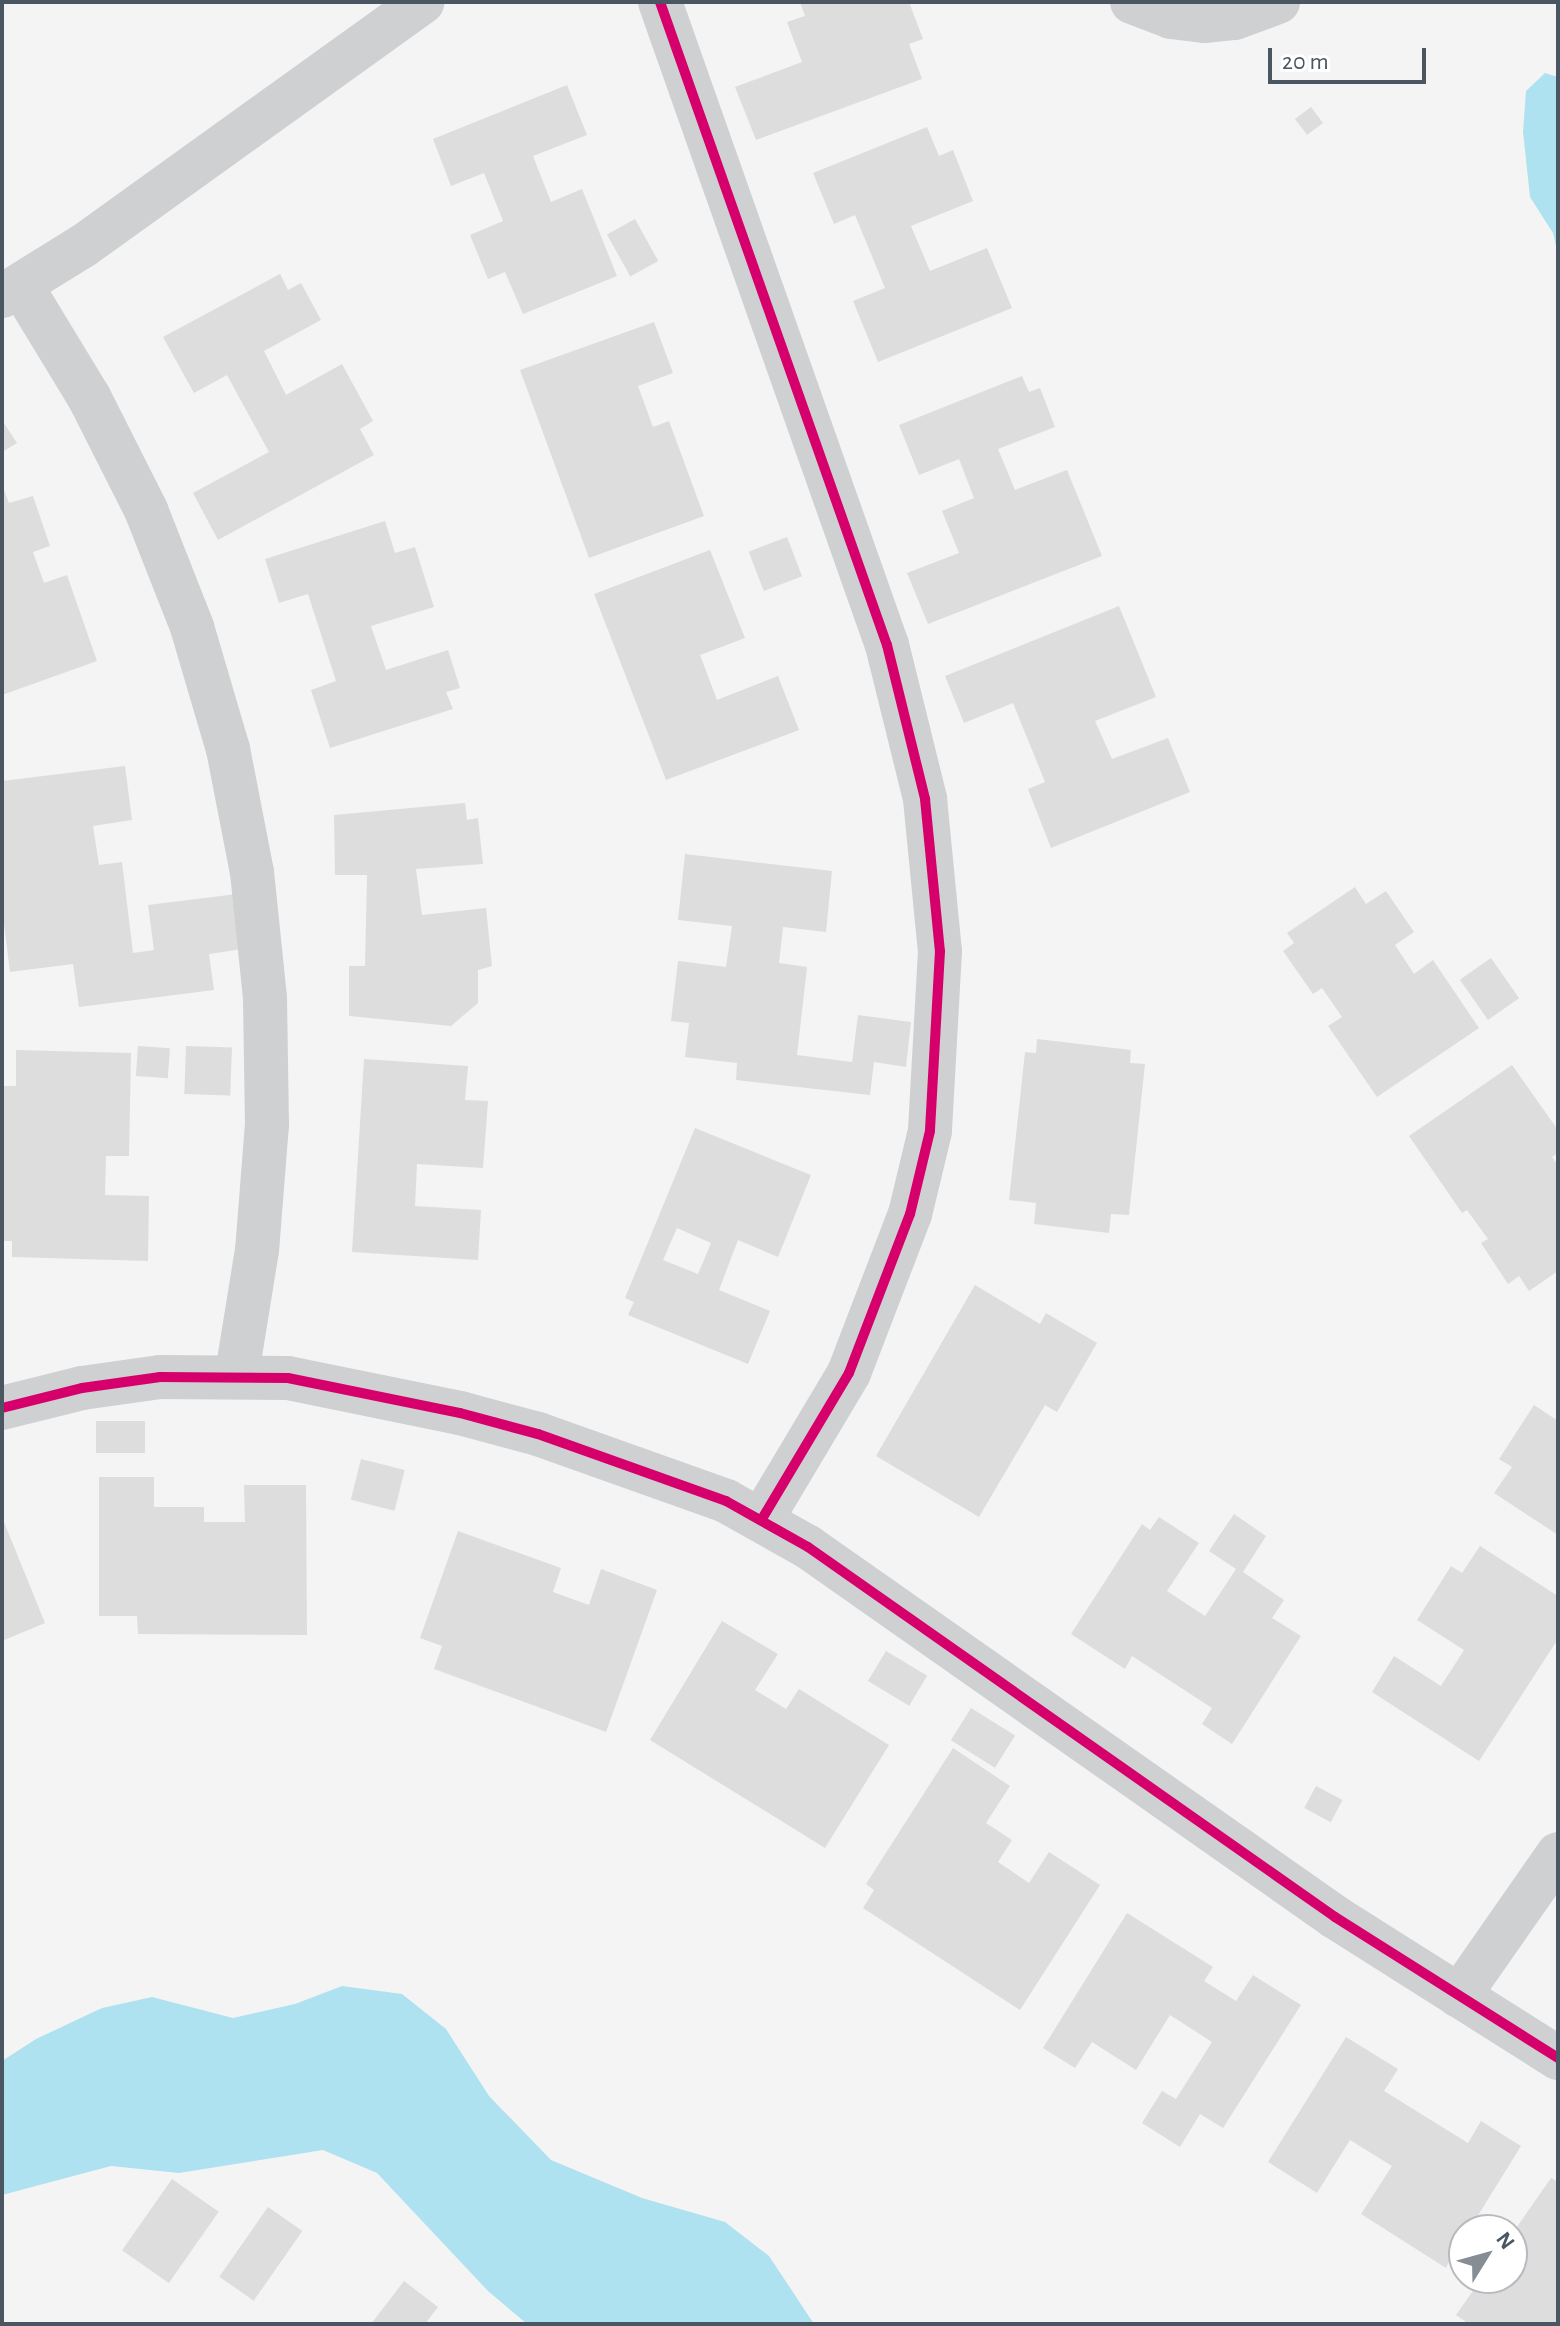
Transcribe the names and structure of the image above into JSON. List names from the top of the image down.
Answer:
{
  "scale_bar": "20 m",
  "north": "top right"
}
